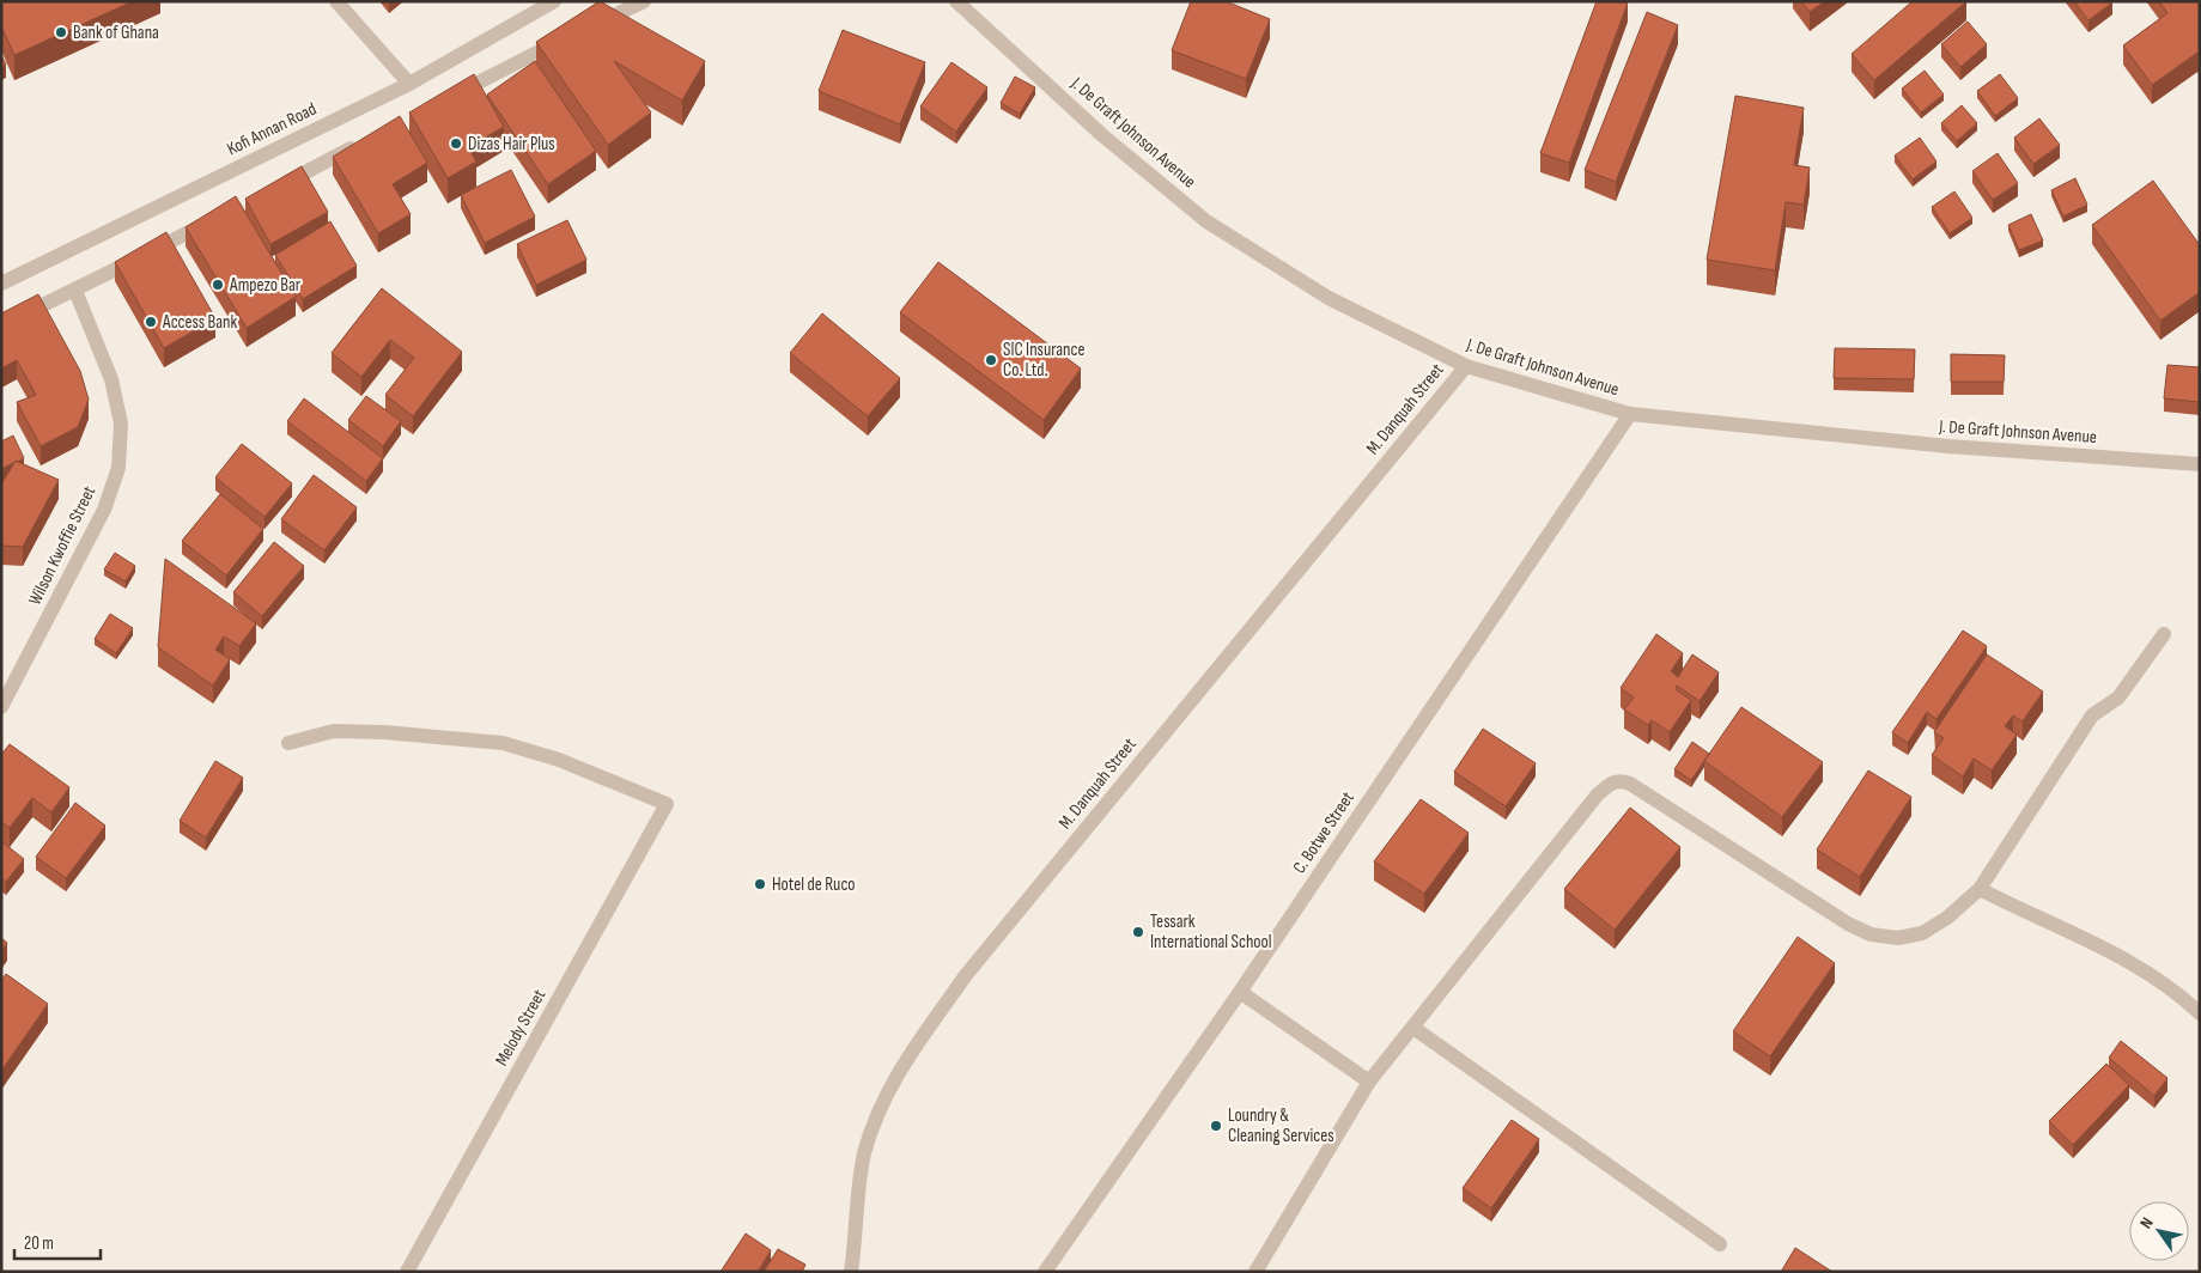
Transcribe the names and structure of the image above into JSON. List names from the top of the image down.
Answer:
{
  "streets": {
    "street": [
      "Kofi Annan Road",
      "J. De Graft Johnson Avenue",
      "M. Danquah Street",
      "Wilson Kwoffie Street",
      "C. Botwe Street",
      "Melody Street"
    ]
  },
  "crossings": [
    ["J. De Graft Johnson Avenue", "M. Danquah Street"],
    ["J. De Graft Johnson Avenue", "C. Botwe Street"]
  ],
  "places": [
    "Bank of Ghana",
    "Dizas Hair Plus",
    "Ampezo Bar",
    "Access Bank",
    "SIC Insurance Co. Ltd.",
    "Hotel de Ruco",
    "Tessark International School",
    "Loundry & Cleaning Services"
  ],
  "scale_bar": "20 m",
  "north": "top left"
}
